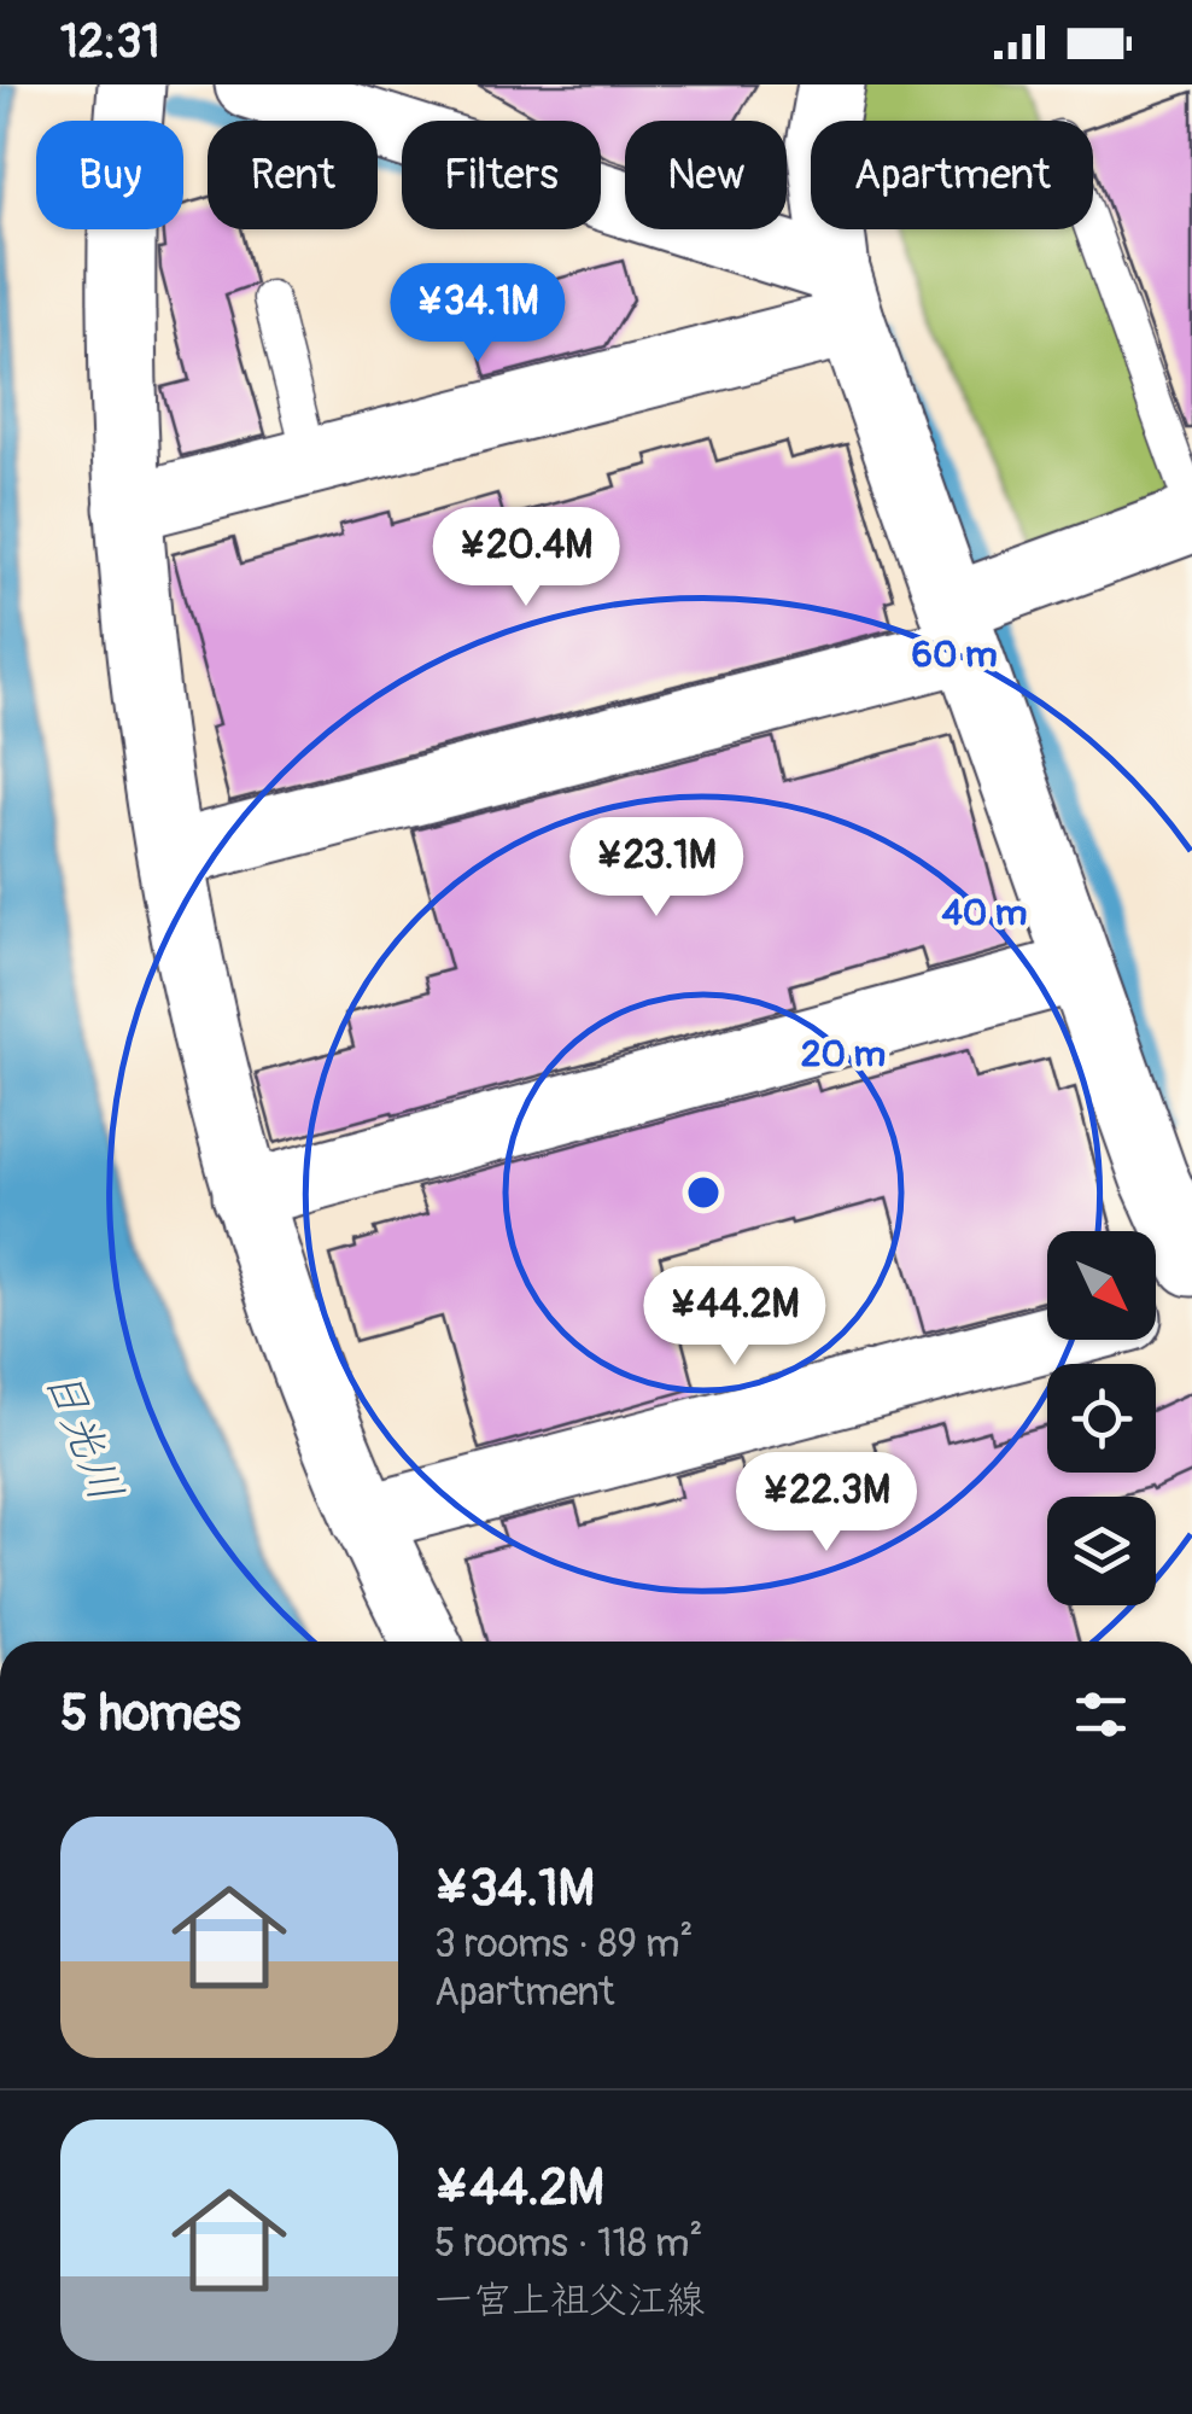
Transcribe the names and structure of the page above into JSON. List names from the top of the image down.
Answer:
{
  "water": ["日光川"],
  "north": "bottom right",
  "page": {
    "status": "12:31",
    "chip": [
      "Buy",
      "Rent",
      "Filters",
      "New",
      "Apartment"
    ],
    "price": [
      "¥34.1M",
      "¥20.4M",
      "¥23.1M",
      "¥44.2M",
      "¥22.3M"
    ],
    "heading": "5 homes",
    "list": [
      {
        "name": "¥34.1M",
        "note": "3 rooms · 89 m² · Apartment"
      },
      {
        "name": "¥44.2M",
        "note": "5 rooms · 118 m² · 一宮上祖父江線"
      }
    ]
  },
  "rings": ["60 m", "40 m", "20 m"]
}
